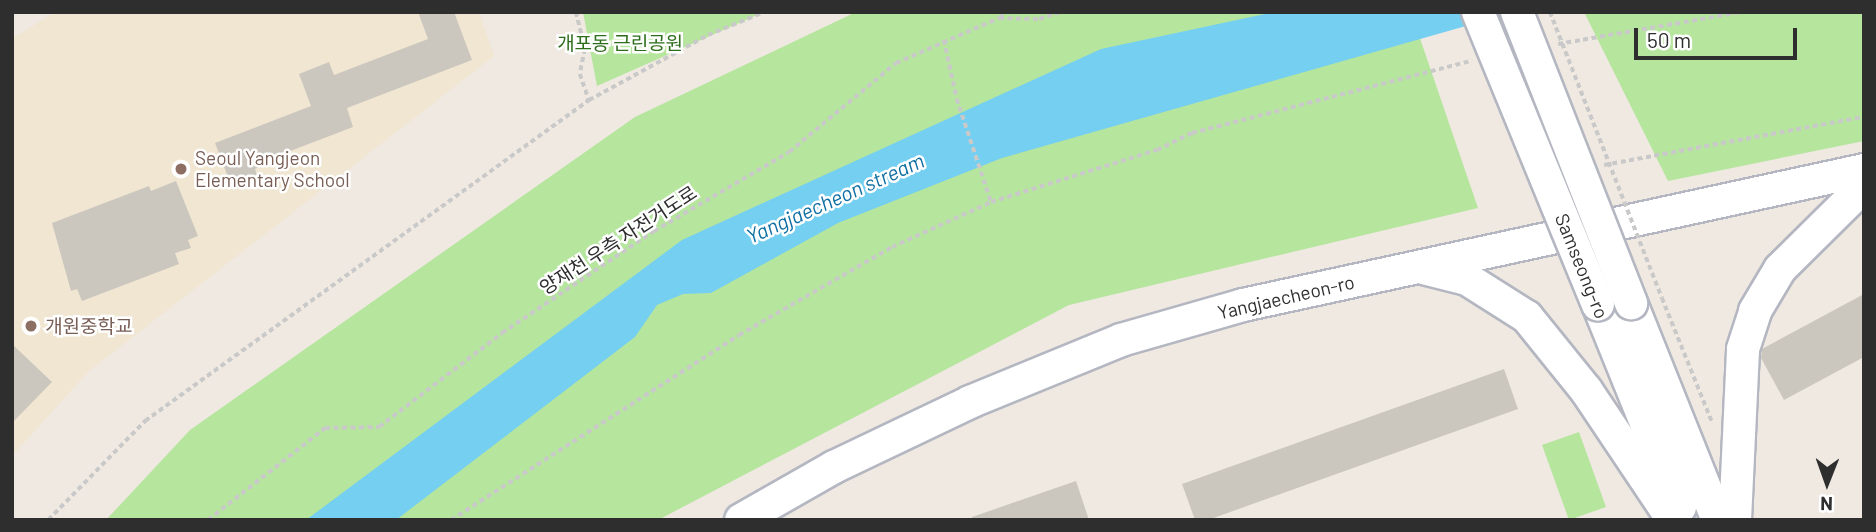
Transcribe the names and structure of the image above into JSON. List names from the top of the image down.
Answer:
{
  "streets": {
    "main road": ["Samseong-ro", "Yangjaecheon-ro"],
    "path": ["양재천 우측 자전거도로"]
  },
  "water": ["Yangjaecheon stream"],
  "parks": ["개포동 근린공원"],
  "places": ["Seoul Yangjeon Elementary School", "개원중학교"],
  "scale_bar": "50 m",
  "north": "bottom"
}
